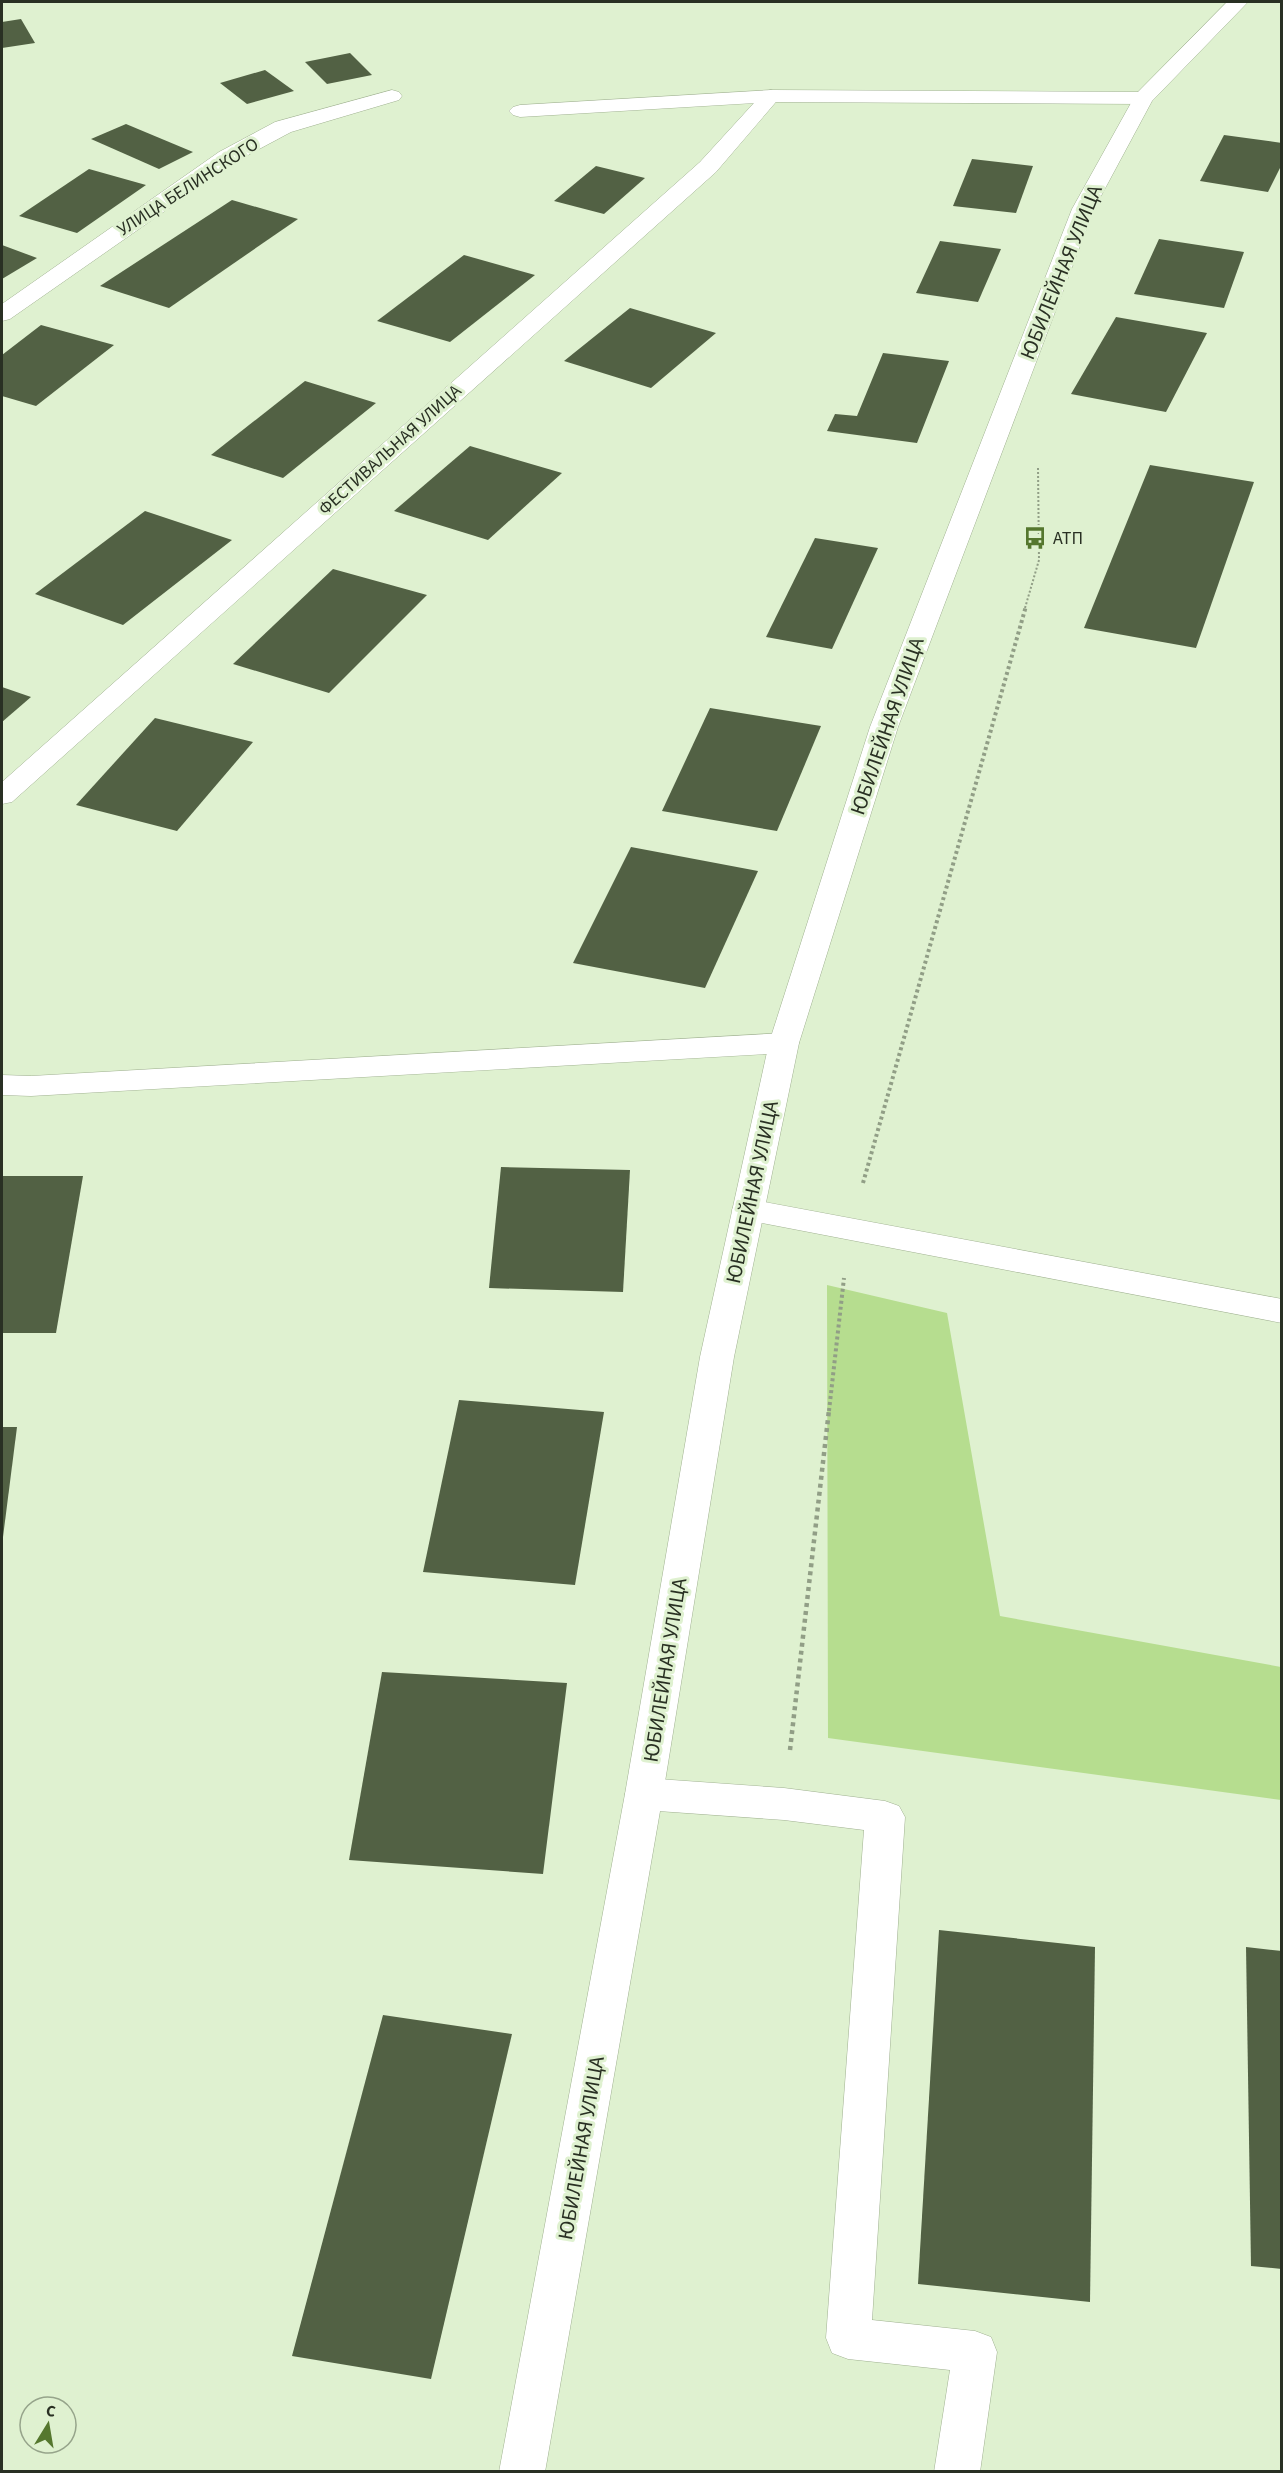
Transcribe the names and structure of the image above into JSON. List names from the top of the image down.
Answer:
{
  "streets": {
    "street": ["УЛИЦА БЕЛИНСКОГО", "ЮБИЛЕЙНАЯ УЛИЦА", "ФЕСТИВАЛЬНАЯ УЛИЦА"]
  },
  "places": {
    "bus stop": ["АТП"]
  },
  "north": "top"
}
